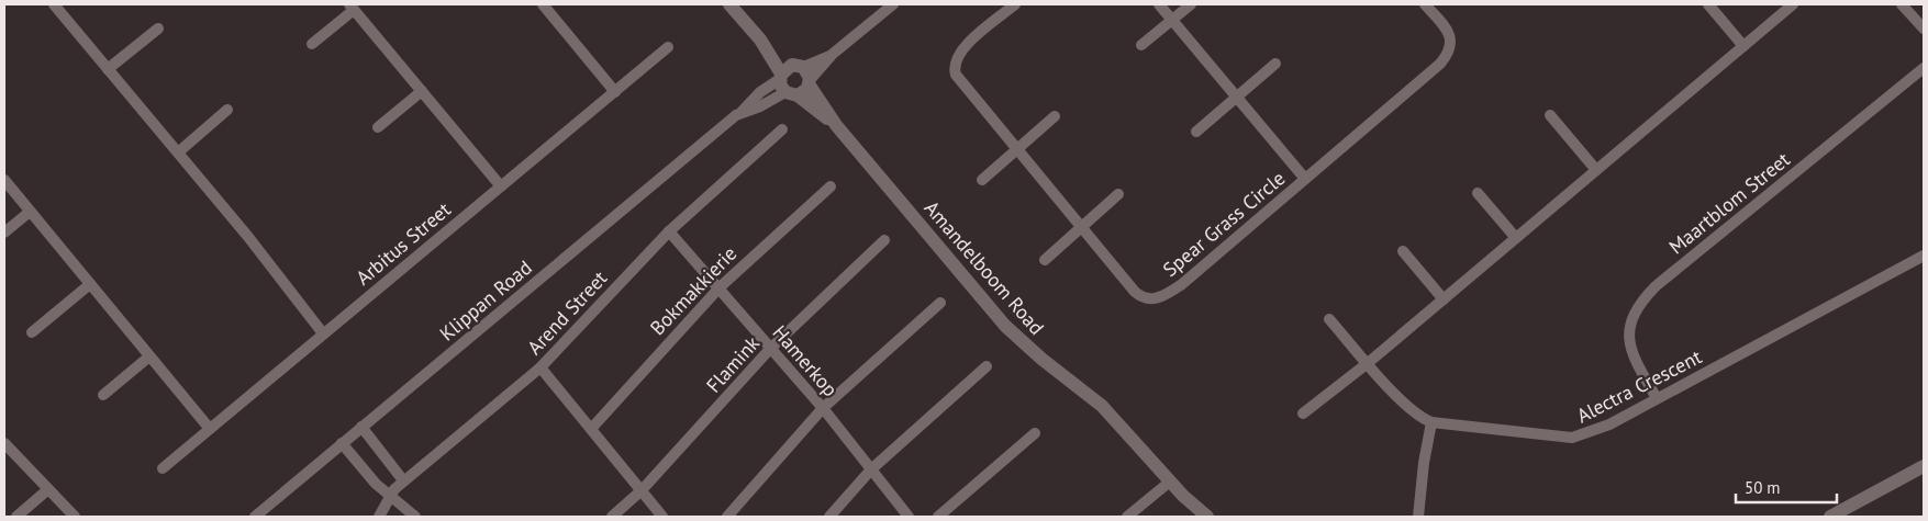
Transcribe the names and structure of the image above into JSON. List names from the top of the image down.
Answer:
{
  "streets": {
    "street": [
      "Maartblom Street",
      "Spear Grass Circle",
      "Arbitus Street",
      "Amandelboom Road",
      "Bokmakkierie",
      "Klippan Road",
      "Arend Street",
      "Hamerkop",
      "Flamink",
      "Alectra Crescent"
    ]
  },
  "crossings": [
    ["Maartblom Street", "Alectra Crescent"],
    ["Amandelboom Road", "Klippan Road"],
    ["Bokmakkierie", "Hamerkop"],
    ["Arend Street", "Hamerkop"],
    ["Hamerkop", "Flamink"]
  ],
  "scale_bar": "50 m"
}
